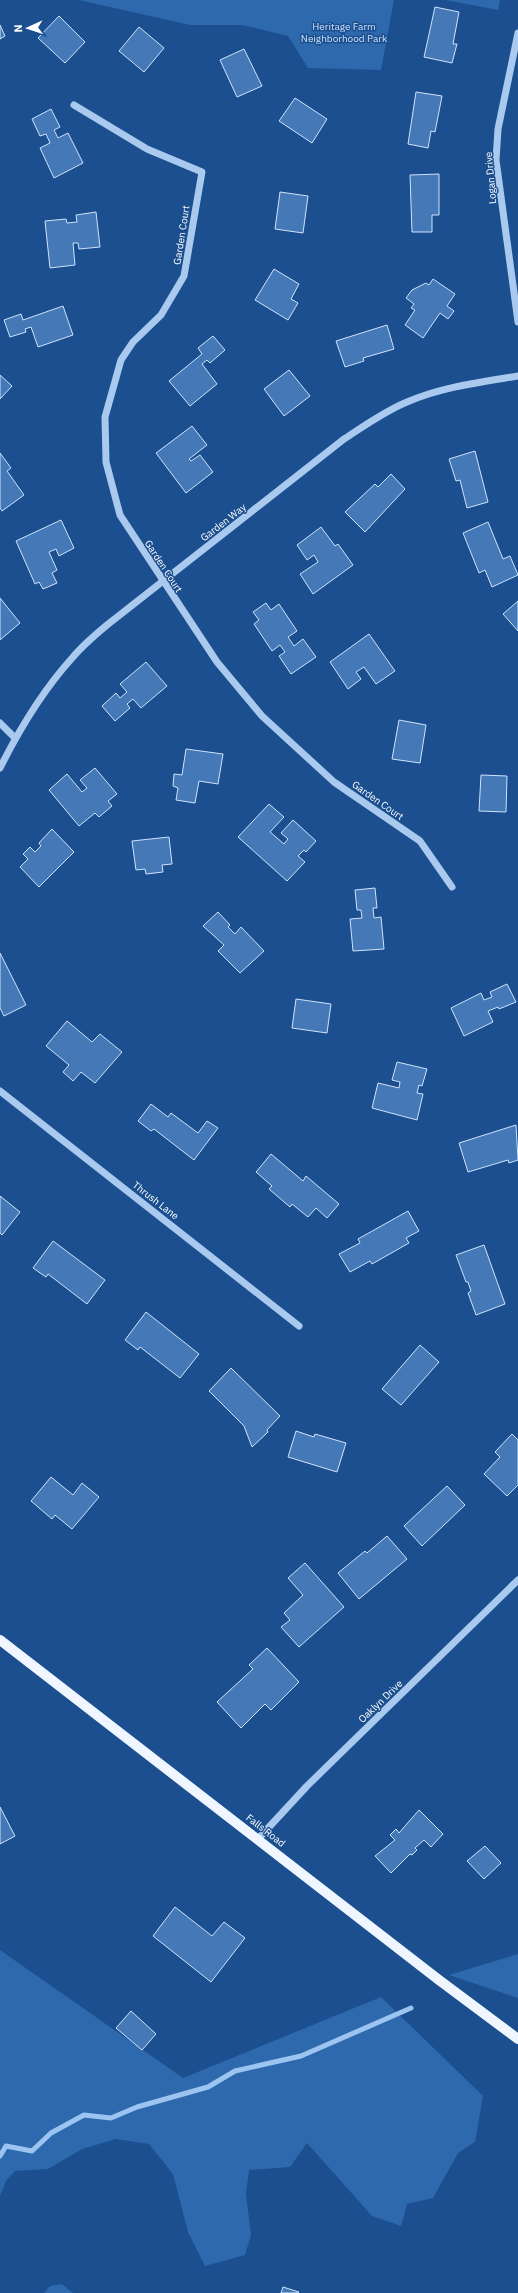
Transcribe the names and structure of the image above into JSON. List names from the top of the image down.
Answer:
{
  "streets": {
    "main road": ["Falls Road"],
    "street": [
      "Logan Drive",
      "Garden Court",
      "Garden Way",
      "Thrush Lane",
      "Oaklyn Drive"
    ]
  },
  "crossings": [
    ["Garden Court", "Garden Way"],
    ["Oaklyn Drive", "Falls Road"]
  ],
  "parks": ["Heritage Farm Neighborhood Park"],
  "north": "left"
}
